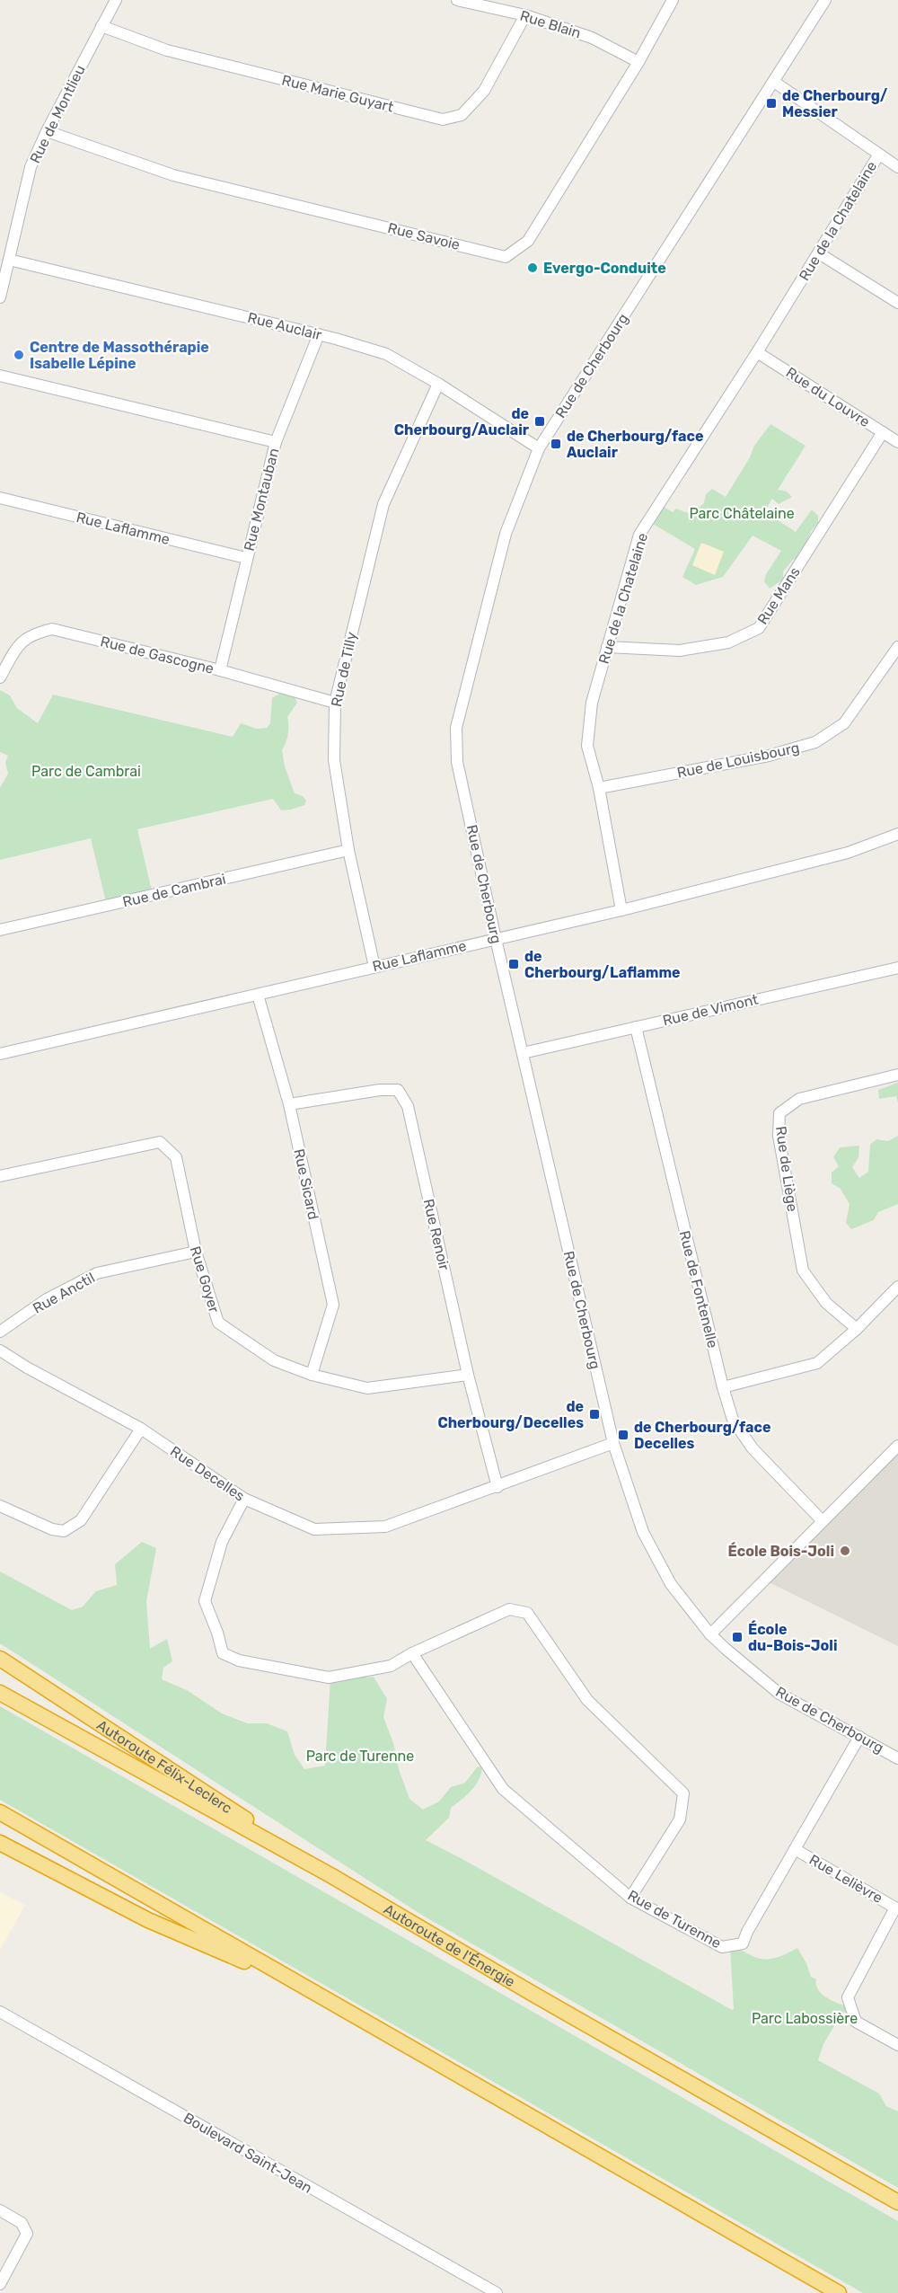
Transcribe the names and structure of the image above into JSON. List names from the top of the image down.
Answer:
{
  "streets": {
    "highway": ["Autoroute Félix-Leclerc", "Autoroute de l'Énergie"],
    "street": [
      "Rue Blain",
      "Rue Marie Guyart",
      "Rue de Montlieu",
      "Rue de la Chatelaine",
      "Rue Savoie",
      "Rue Auclair",
      "Rue de Cherbourg",
      "Rue du Louvre",
      "Rue Montauban",
      "Rue Laflamme",
      "Rue Mans",
      "Rue de Gascogne",
      "Rue de Tilly",
      "Rue de Louisbourg",
      "Rue de Cambrai",
      "Rue de Vimont",
      "Rue de Liège",
      "Rue Sicard",
      "Rue Renoir",
      "Rue Goyer",
      "Rue de Fontenelle",
      "Rue Anctil",
      "Rue Decelles",
      "Rue Lelièvre",
      "Rue de Turenne",
      "Boulevard Saint-Jean"
    ]
  },
  "crossings": [
    ["Rue Blain", "Rue Marie Guyart"],
    ["Rue Blain", "Rue Savoie"],
    ["Rue Marie Guyart", "Rue de Montlieu"],
    ["Rue de Montlieu", "Rue Savoie"],
    ["Rue de Montlieu", "Rue Auclair"],
    ["Rue de la Chatelaine", "Rue du Louvre"],
    ["Rue de la Chatelaine", "Rue Laflamme"],
    ["Rue de la Chatelaine", "Rue Mans"],
    ["Rue de la Chatelaine", "Rue de Louisbourg"],
    ["Rue Auclair", "Rue de Cherbourg"],
    ["Rue Auclair", "Rue Montauban"],
    ["Rue Auclair", "Rue de Tilly"],
    ["Rue de Cherbourg", "Rue Laflamme"],
    ["Rue de Cherbourg", "Rue de Vimont"],
    ["Rue de Cherbourg", "Rue Decelles"],
    ["Rue de Cherbourg", "Rue de Turenne"],
    ["Rue du Louvre", "Rue Mans"],
    ["Rue Montauban", "Rue Laflamme"],
    ["Rue Montauban", "Rue de Gascogne"],
    ["Rue Laflamme", "Rue de Tilly"],
    ["Rue Laflamme", "Rue Sicard"],
    ["Rue de Gascogne", "Rue de Tilly"],
    ["Rue de Tilly", "Rue de Cambrai"],
    ["Rue de Vimont", "Rue de Fontenelle"],
    ["Rue Sicard", "Rue Renoir"],
    ["Rue Sicard", "Rue Goyer"],
    ["Rue Renoir", "Rue Goyer"],
    ["Rue Renoir", "Rue Decelles"],
    ["Rue Goyer", "Rue Anctil"],
    ["Autoroute Félix-Leclerc", "Autoroute de l'Énergie"],
    ["Rue Lelièvre", "Rue de Turenne"]
  ],
  "parks": [
    "Parc Châtelaine",
    "Parc de Cambrai",
    "Parc de Turenne",
    "Parc Labossière"
  ],
  "places": {
    "transit": [
      "de Cherbourg/ Messier",
      "de Cherbourg/Auclair",
      "de Cherbourg/face Auclair",
      "de Cherbourg/Laflamme",
      "de Cherbourg/Decelles",
      "de Cherbourg/face Decelles",
      "École du-Bois-Joli"
    ],
    "other": ["Evergo-Conduite", "Centre de Massothérapie Isabelle Lépine", "École Bois-Joli"]
  }
}
